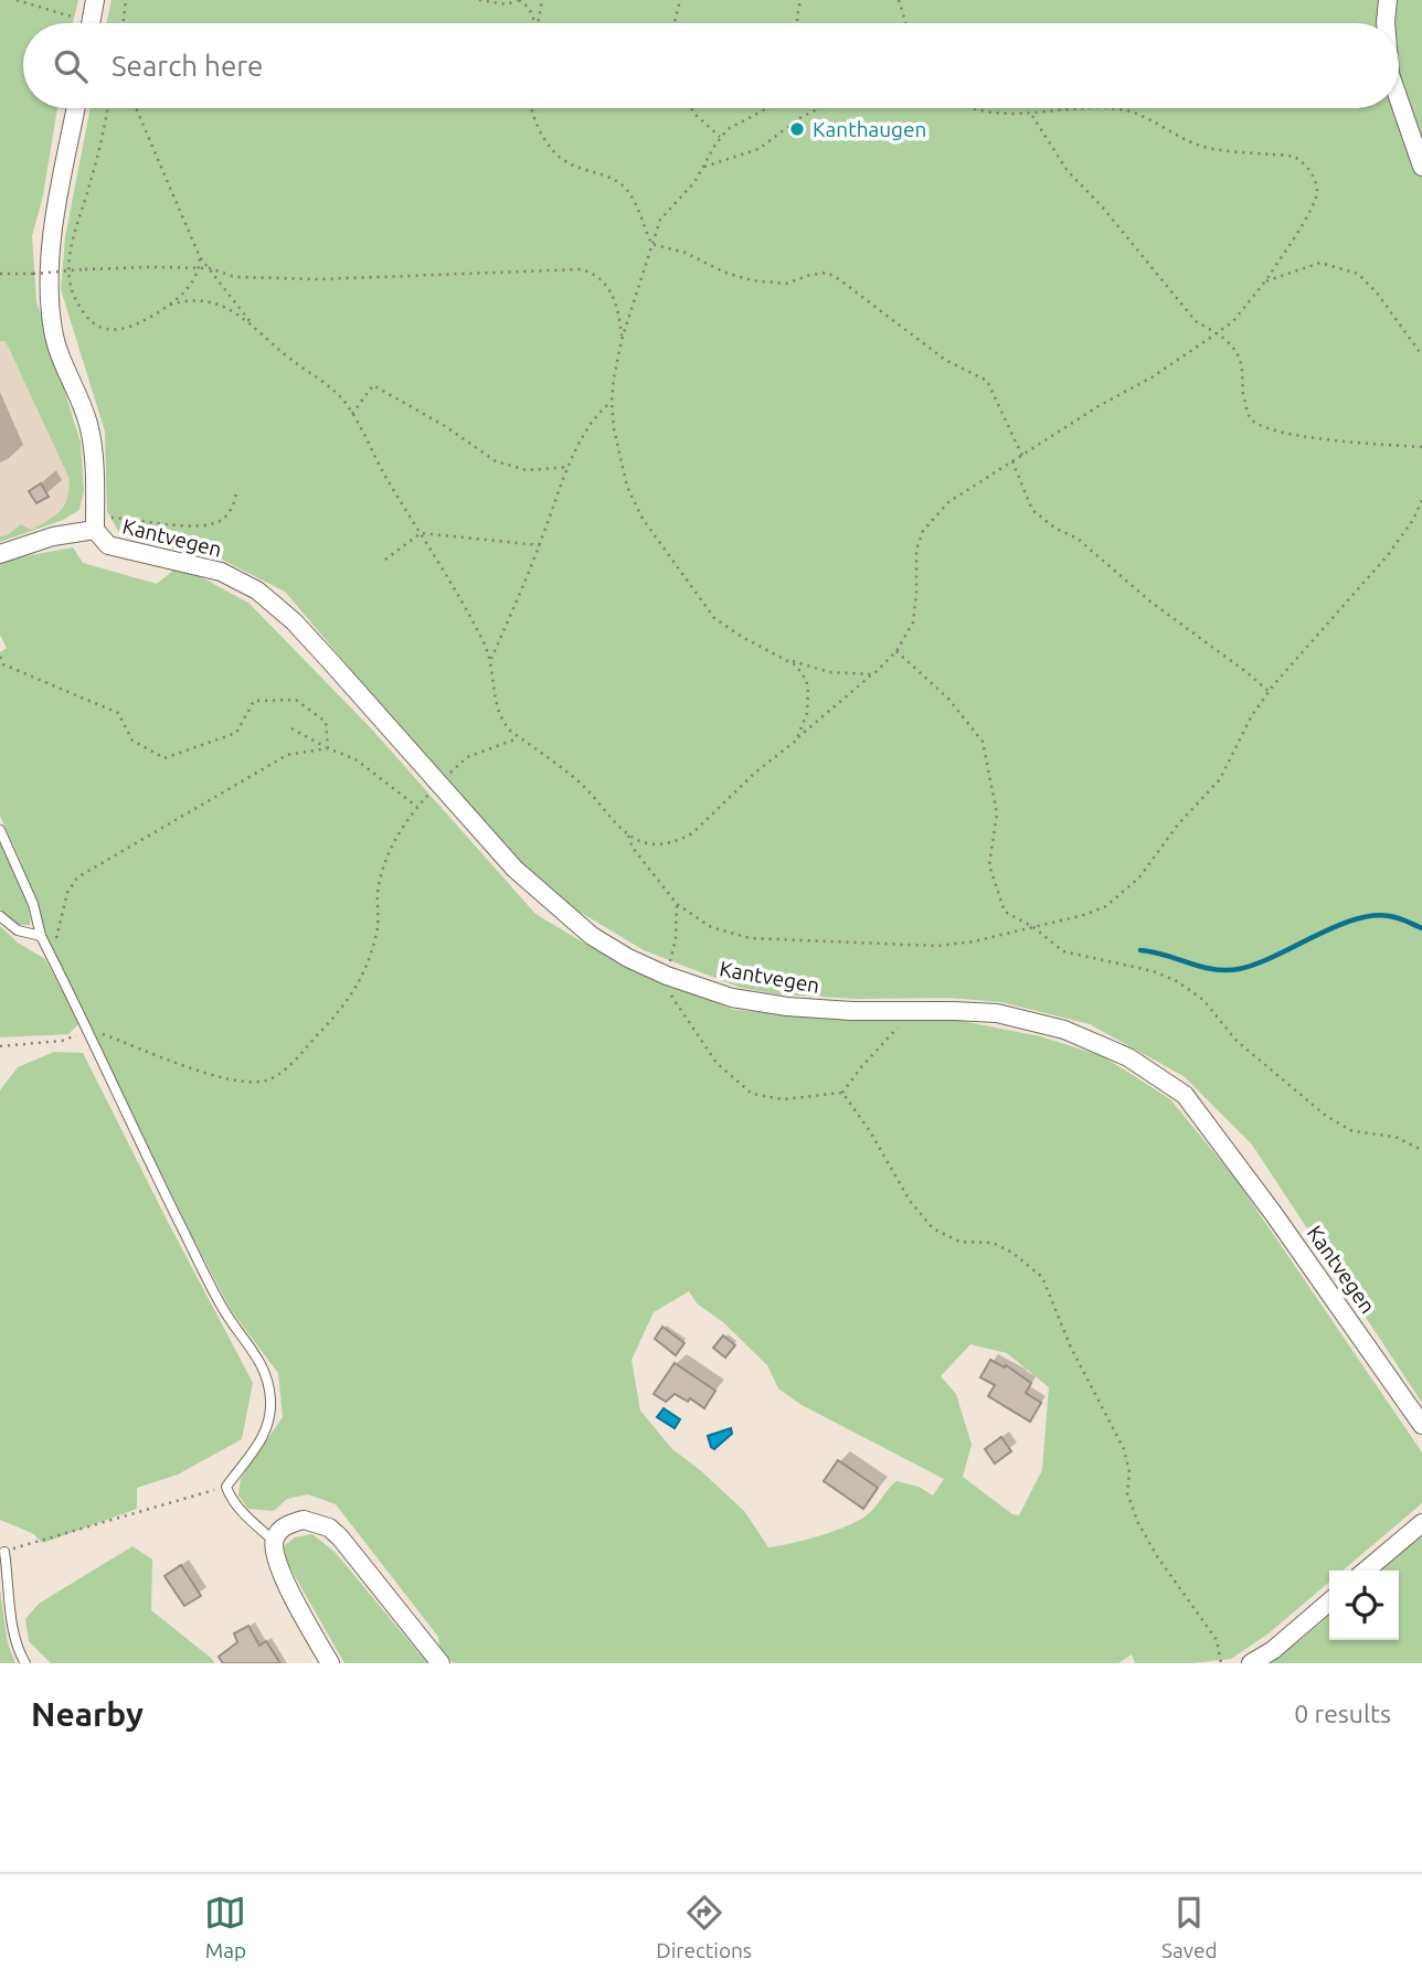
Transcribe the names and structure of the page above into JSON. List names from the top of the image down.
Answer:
{
  "streets": {
    "street": ["Kantvegen"]
  },
  "places": ["Kanthaugen"],
  "page": {
    "search": "Search here",
    "heading": ["Nearby", "0 results"],
    "nav": ["Map", "Directions", "Saved"]
  }
}
